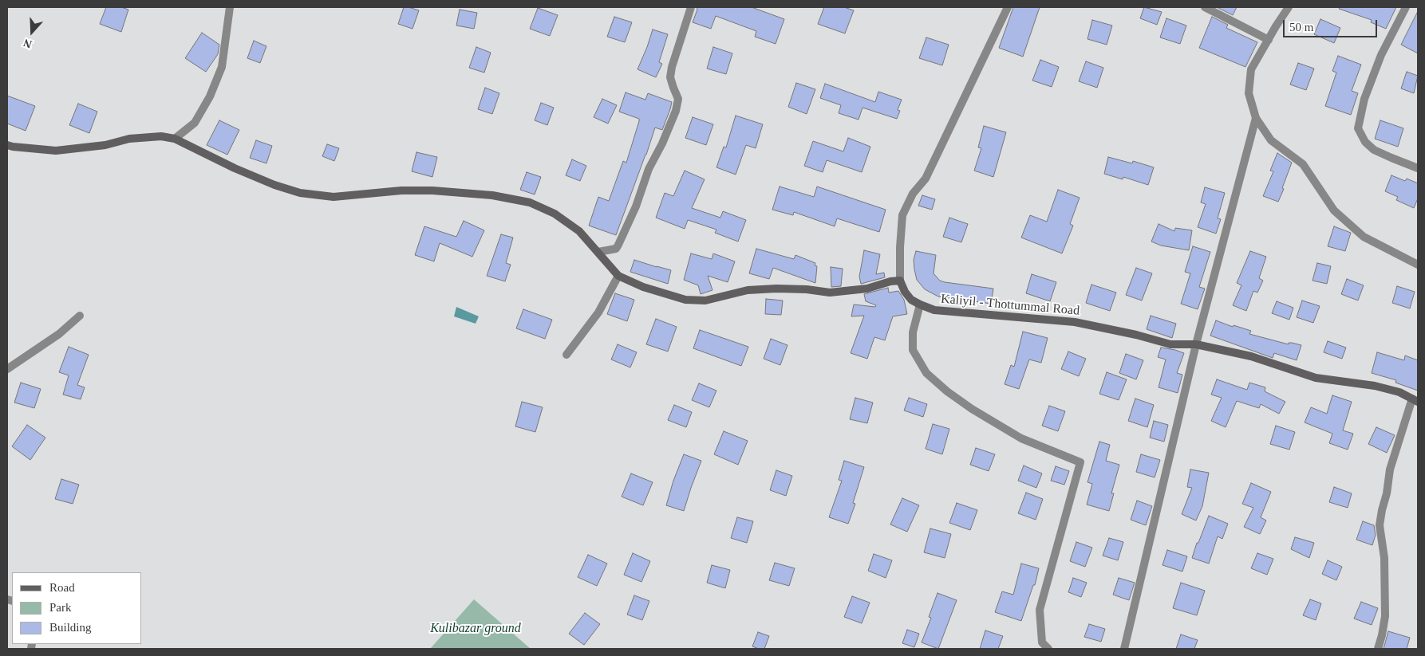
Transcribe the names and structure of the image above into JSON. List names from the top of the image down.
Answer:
{
  "streets": {
    "main road": ["Kaliyil - Thottummal Road"]
  },
  "parks": ["Kulibazar ground"],
  "legend": ["Road", "Park", "Building"],
  "scale_bar": "50 m",
  "north": "bottom"
}
